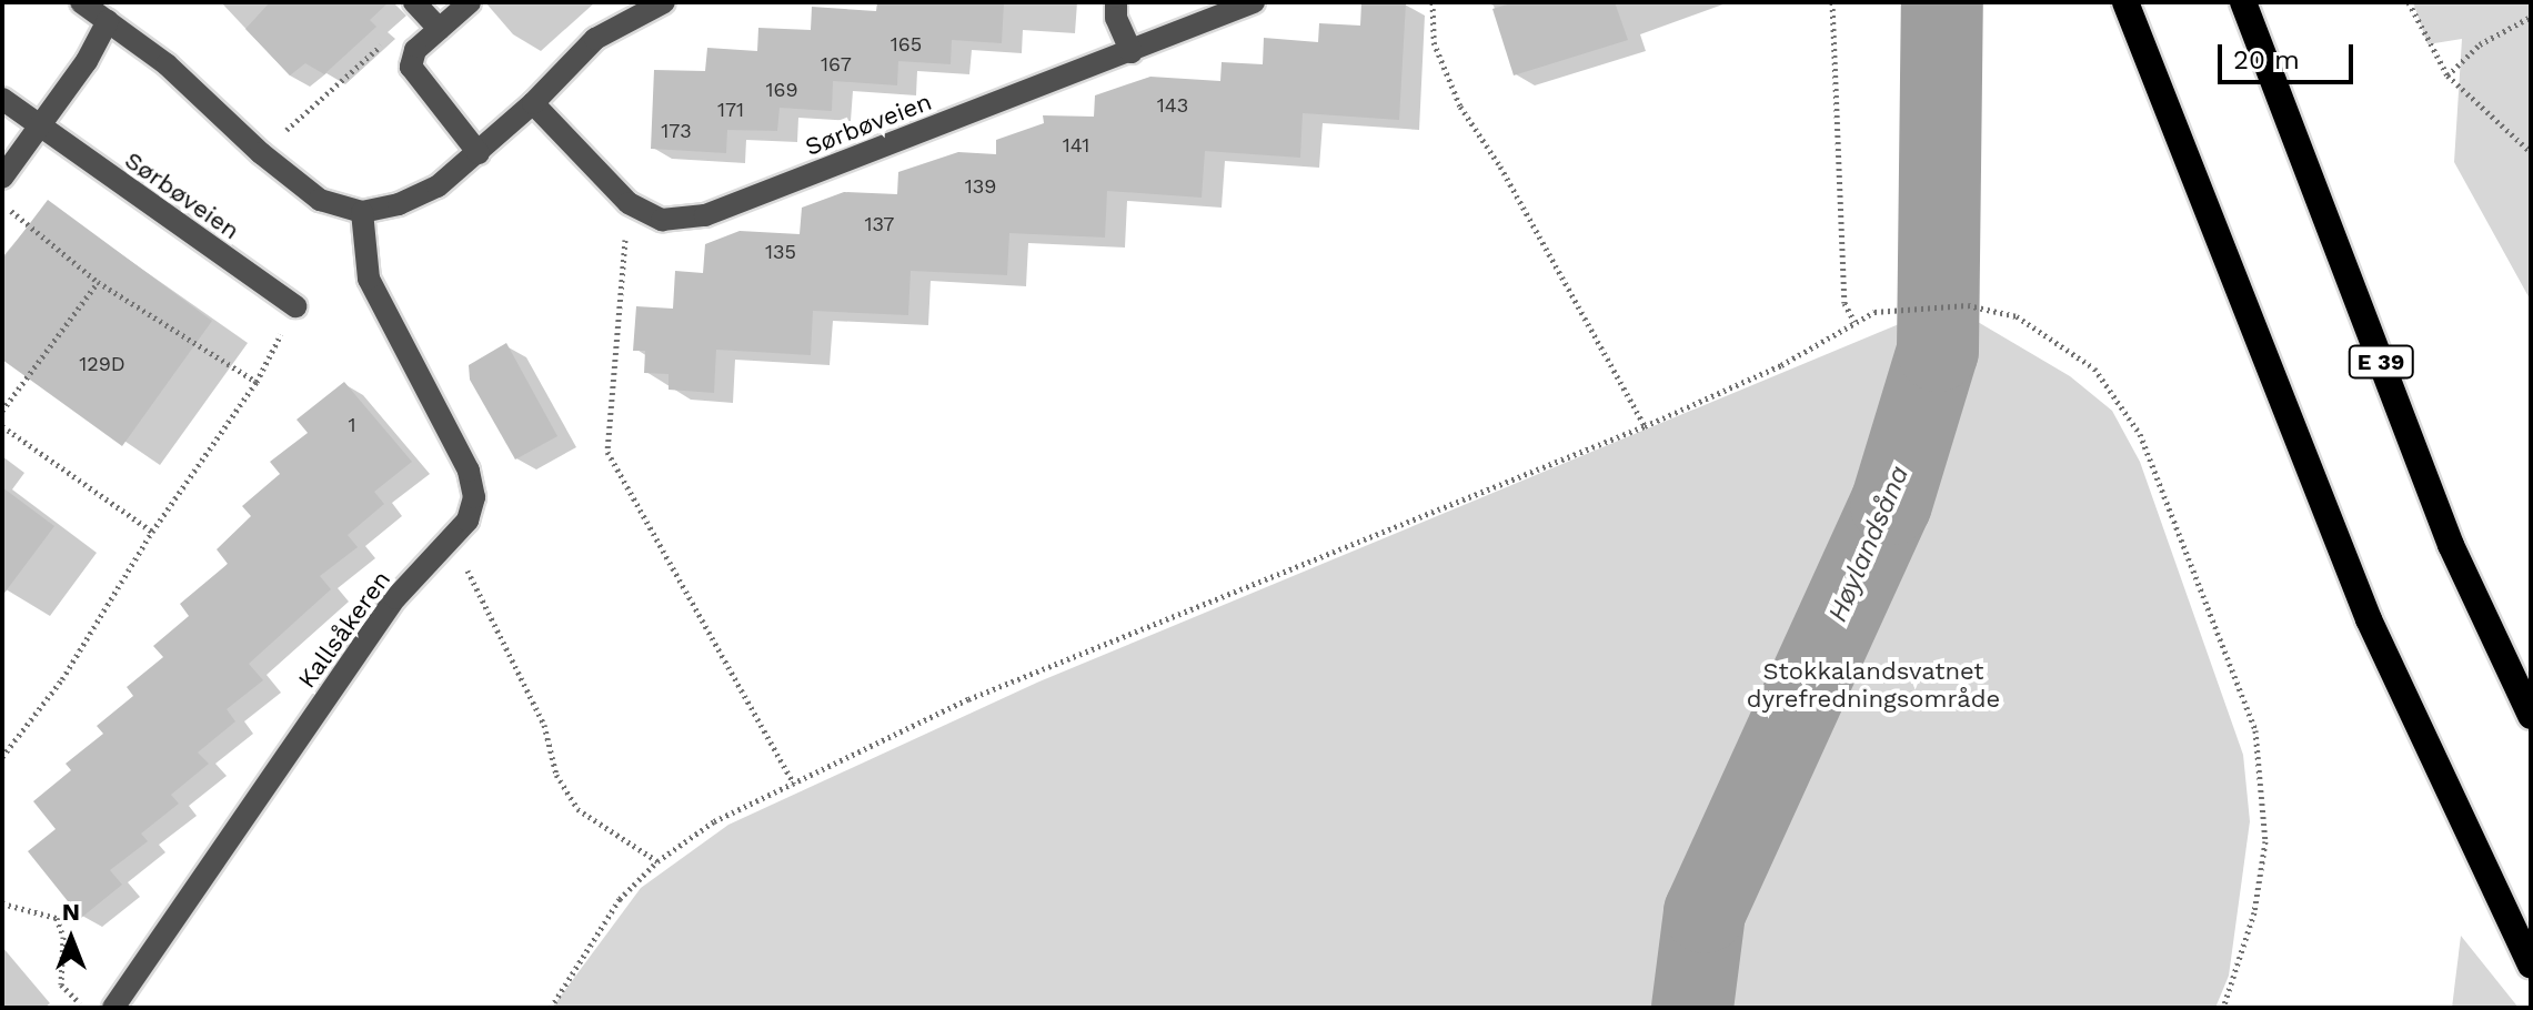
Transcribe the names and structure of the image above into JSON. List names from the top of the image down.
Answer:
{
  "streets": {
    "highway": ["E 39"],
    "street": ["Sørbøveien", "Kallsåkeren"]
  },
  "water": ["Høylandsåna"],
  "parks": ["Stokkalandsvatnet dyrefredningsområde"],
  "house_numbers": [
    "165",
    "167",
    "169",
    "143",
    "171",
    "173",
    "141",
    "139",
    "137",
    "135",
    "129D",
    "1"
  ],
  "scale_bar": "20 m",
  "north": "top"
}
